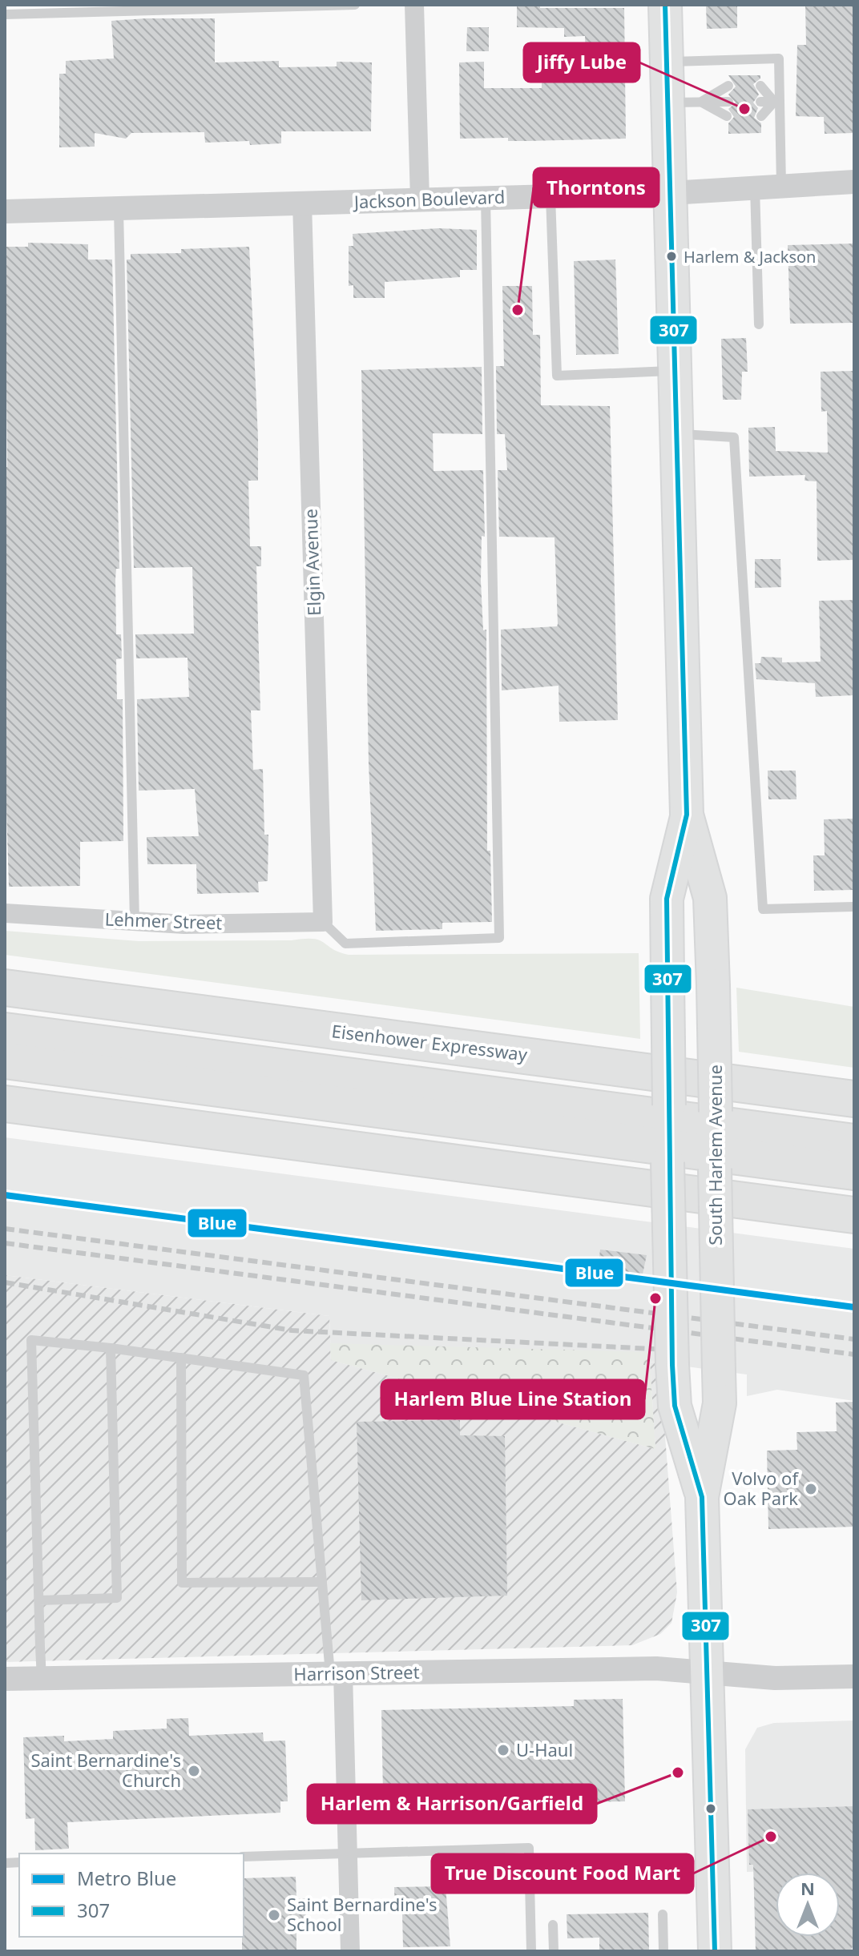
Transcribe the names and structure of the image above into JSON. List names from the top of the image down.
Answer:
{
  "streets": {
    "highway": ["Eisenhower Expressway"],
    "main road": ["South Harlem Avenue"],
    "street": [
      "Jackson Boulevard",
      "Elgin Avenue",
      "Lehmer Street",
      "Harrison Street"
    ]
  },
  "crossings": [
    ["Jackson Boulevard", "Elgin Avenue"],
    ["Jackson Boulevard", "South Harlem Avenue"],
    ["Elgin Avenue", "Lehmer Street"],
    ["South Harlem Avenue", "Harrison Street"]
  ],
  "places": [
    "Jiffy Lube",
    "Harlem & Jackson",
    "Thorntons",
    "Harlem Blue Line Station",
    "Volvo of Oak Park",
    "U-Haul",
    "Saint Bernardine's Church",
    "Harlem & Harrison/Garfield",
    "True Discount Food Mart",
    "Saint Bernardine's School"
  ],
  "lines": ["transit line 307", "metro line Blue"],
  "legend": ["Metro Blue", "307"],
  "north": "top"
}
